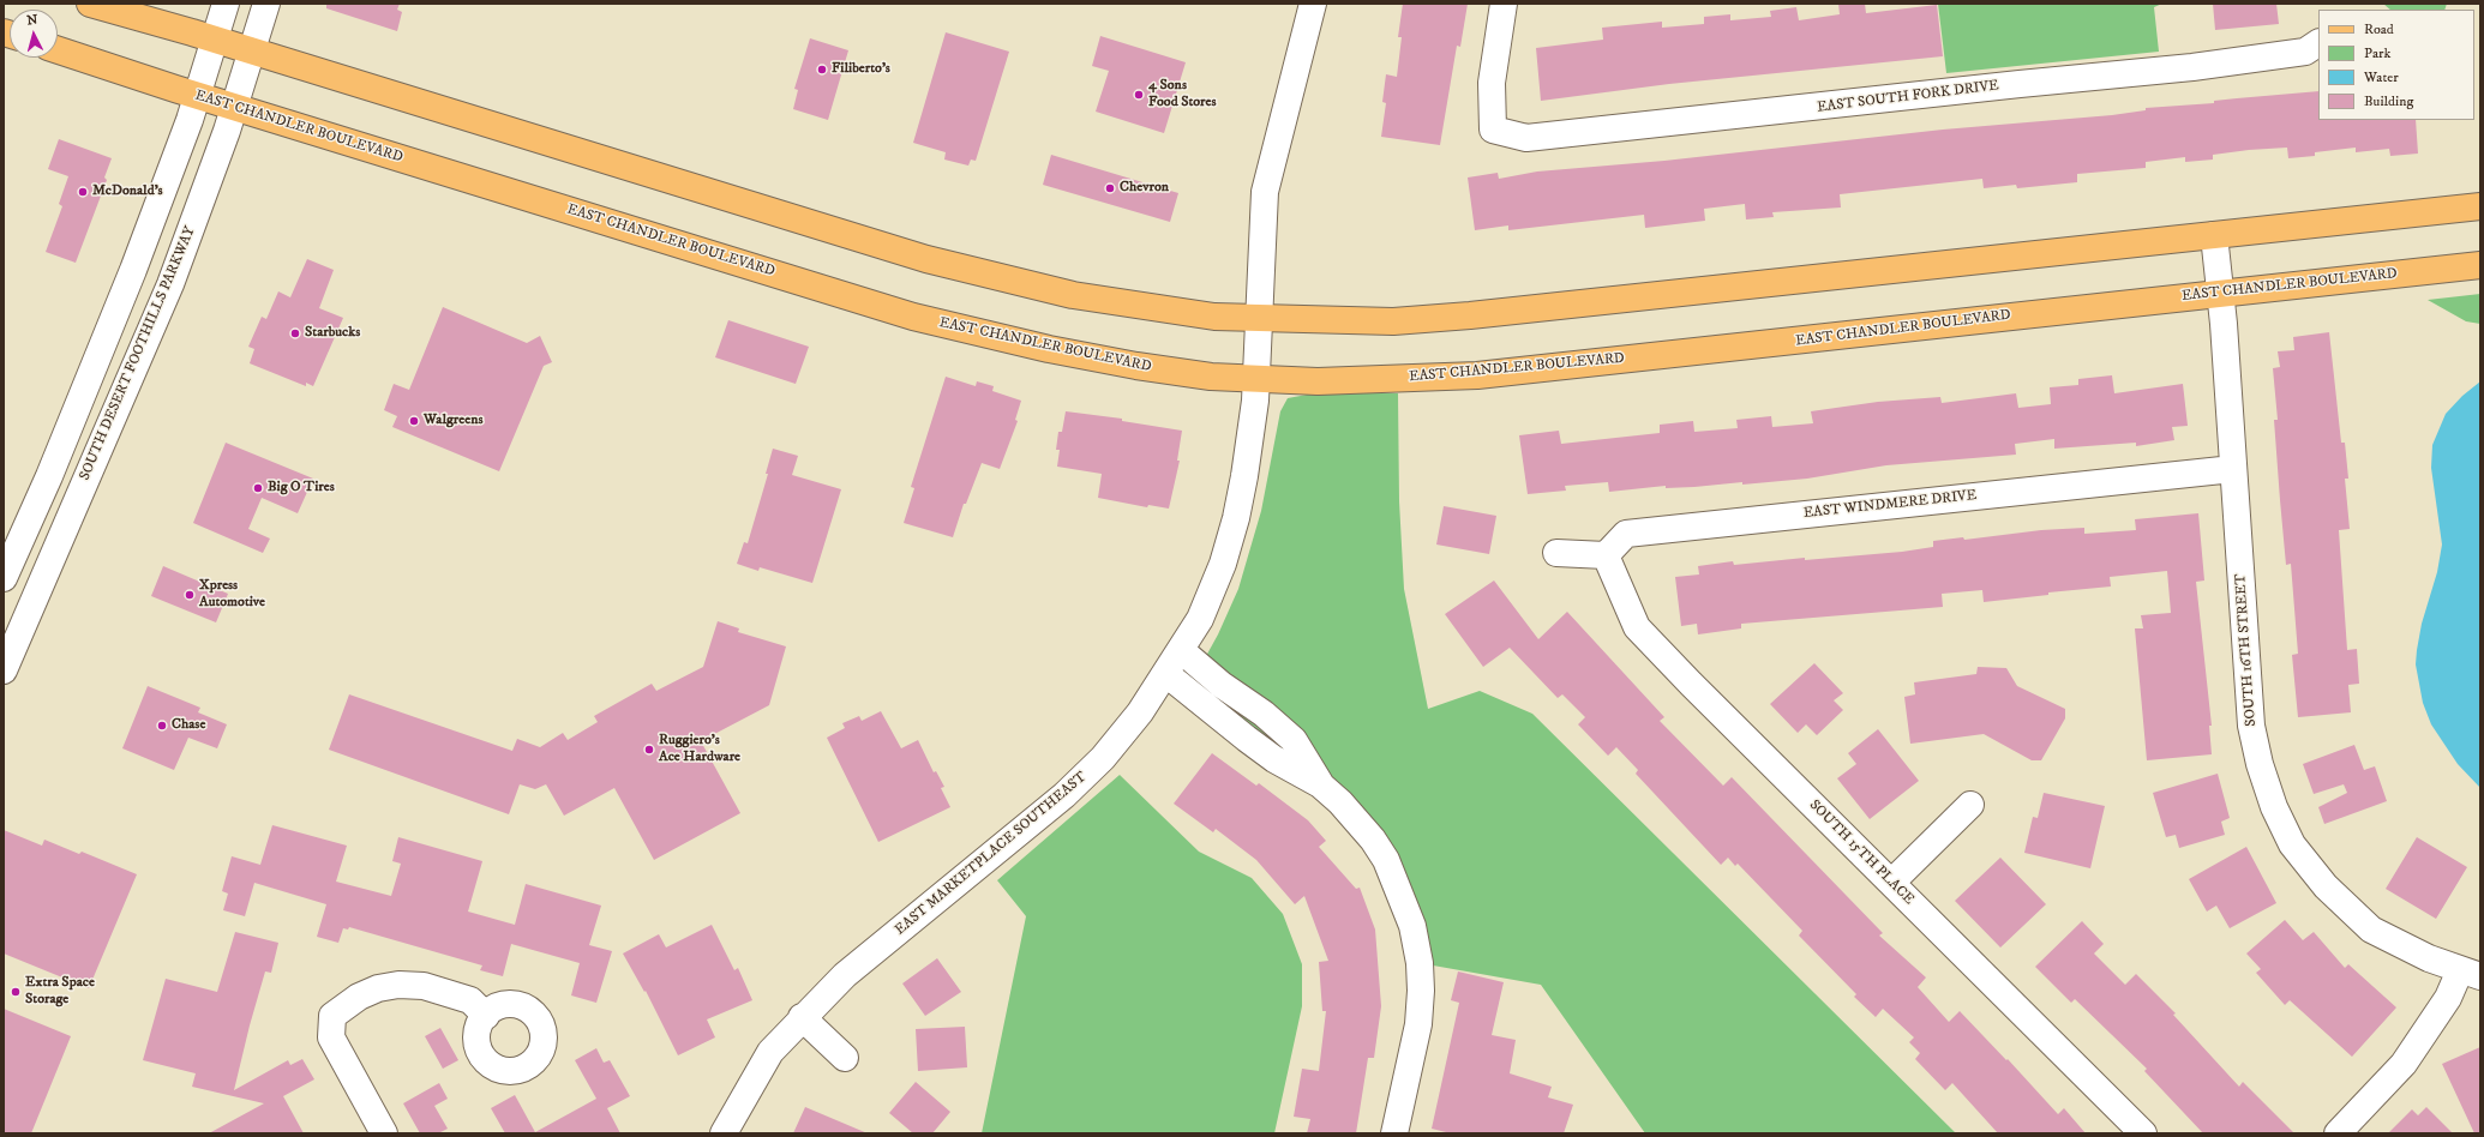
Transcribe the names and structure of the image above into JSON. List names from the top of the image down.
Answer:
{
  "streets": {
    "main road": ["EAST CHANDLER BOULEVARD"],
    "street": [
      "EAST SOUTH FORK DRIVE",
      "SOUTH DESERT FOOTHILLS PARKWAY",
      "EAST WINDMERE DRIVE",
      "SOUTH 16TH STREET",
      "SOUTH 15TH PLACE",
      "EAST MARKETPLACE SOUTHEAST"
    ]
  },
  "crossings": [
    ["EAST CHANDLER BOULEVARD", "SOUTH DESERT FOOTHILLS PARKWAY"],
    ["EAST CHANDLER BOULEVARD", "SOUTH 16TH STREET"],
    ["EAST CHANDLER BOULEVARD", "EAST MARKETPLACE SOUTHEAST"],
    ["EAST WINDMERE DRIVE", "SOUTH 16TH STREET"],
    ["EAST WINDMERE DRIVE", "SOUTH 15TH PLACE"]
  ],
  "places": [
    "Filiberto's",
    "4 Sons Food Stores",
    "Chevron",
    "McDonald's",
    "Starbucks",
    "Walgreens",
    "Big O Tires",
    "Xpress Automotive",
    "Chase",
    "Ruggiero's Ace Hardware",
    "Extra Space Storage"
  ],
  "legend": [
    "Road",
    "Park",
    "Water",
    "Building"
  ],
  "north": "top"
}
